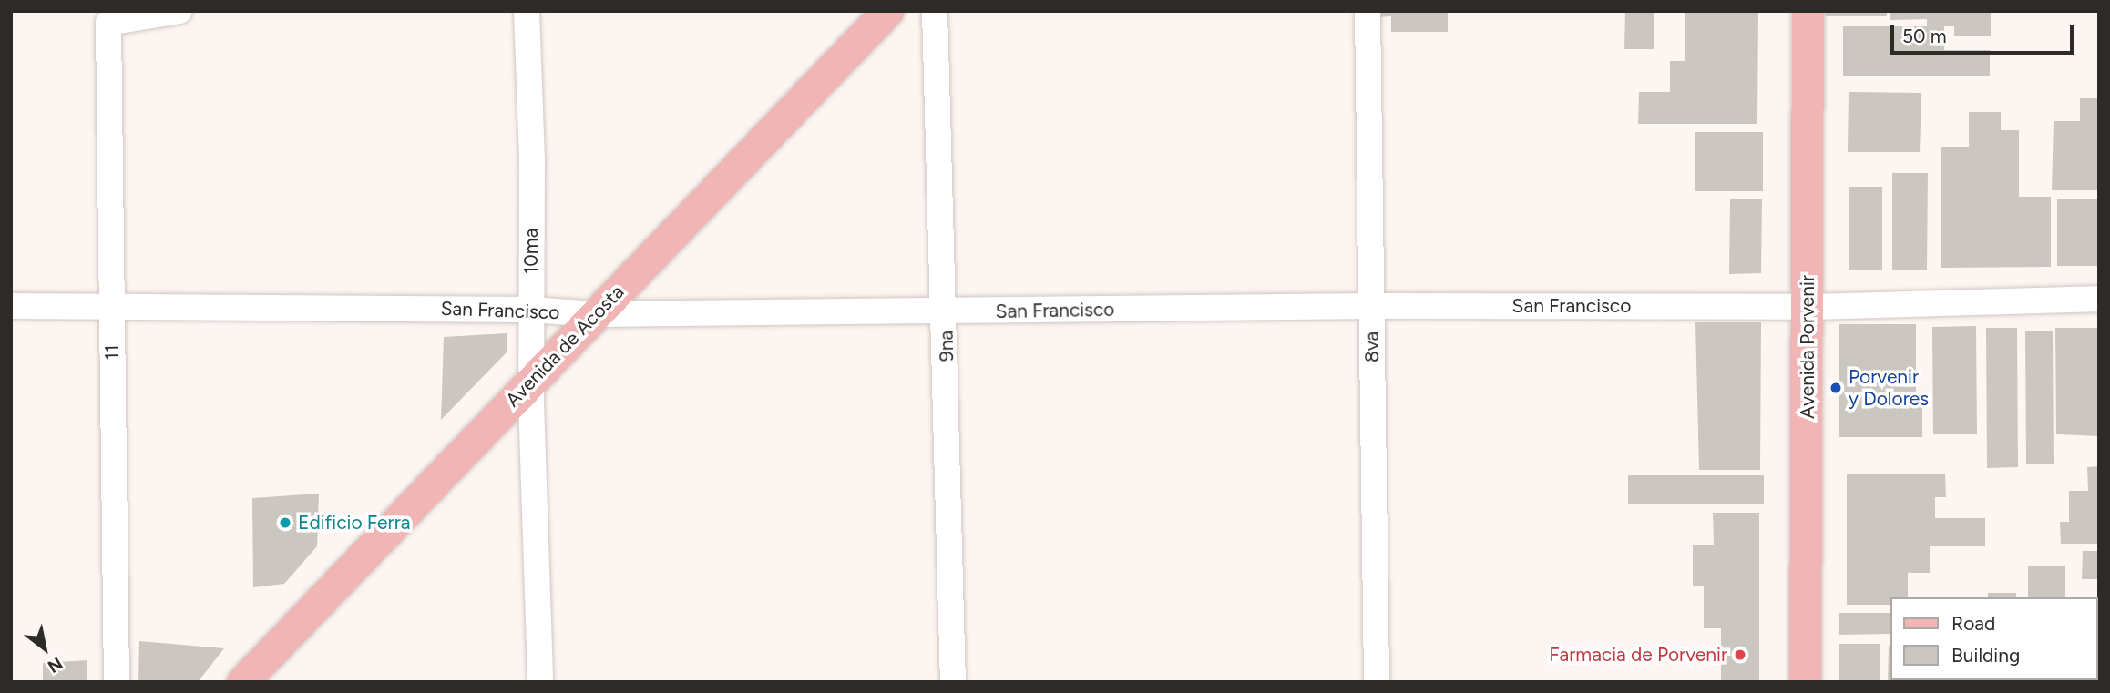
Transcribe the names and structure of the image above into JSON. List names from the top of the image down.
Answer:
{
  "streets": {
    "main road": ["Avenida de Acosta", "Avenida Porvenir"],
    "street": [
      "10ma",
      "San Francisco",
      "9na",
      "8va",
      "11"
    ]
  },
  "crossings": [
    ["10ma", "San Francisco"],
    ["10ma", "Avenida de Acosta"],
    ["San Francisco", "Avenida de Acosta"],
    ["San Francisco", "9na"],
    ["San Francisco", "8va"],
    ["San Francisco", "Avenida Porvenir"],
    ["San Francisco", "11"]
  ],
  "places": ["Porvenir y Dolores", "Edificio Ferra", "Farmacia de Porvenir"],
  "legend": ["Road", "Building"],
  "scale_bar": "50 m",
  "north": "bottom right"
}
